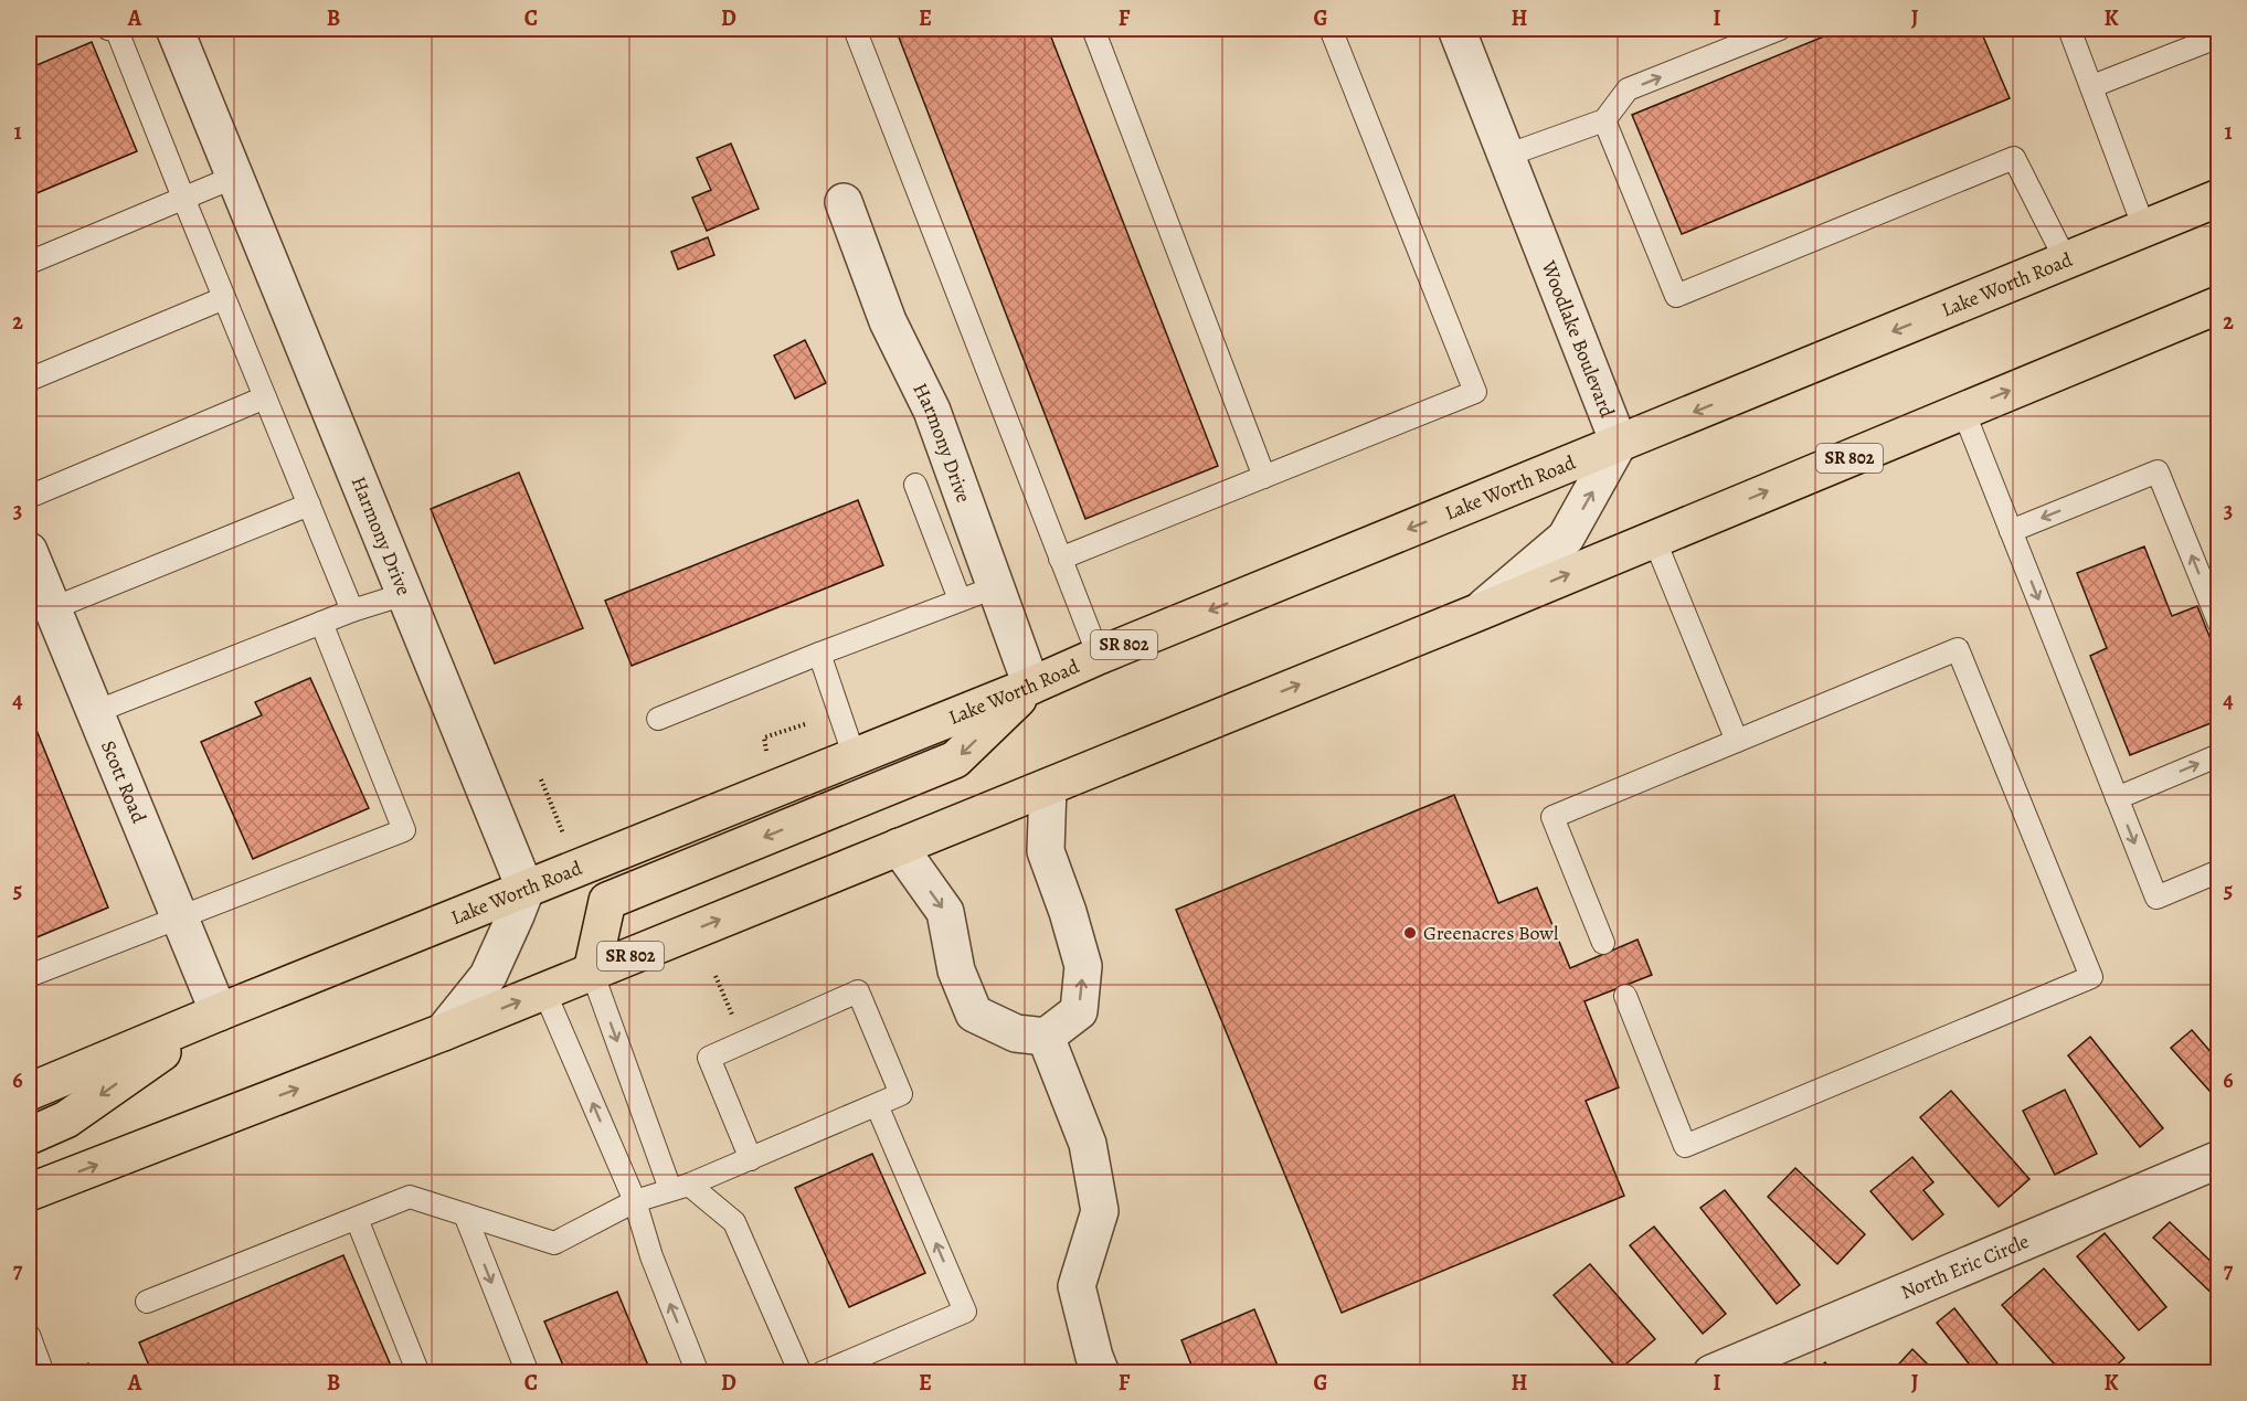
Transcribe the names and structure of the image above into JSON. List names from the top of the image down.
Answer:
{
  "streets": {
    "main road": ["Lake Worth Road", "SR 802"],
    "street": [
      "Woodlake Boulevard",
      "Harmony Drive",
      "Scott Road",
      "North Eric Circle"
    ]
  },
  "crossings": [
    ["Lake Worth Road", "Woodlake Boulevard"],
    ["Lake Worth Road", "Harmony Drive"],
    ["Lake Worth Road", "Scott Road"],
    ["Woodlake Boulevard", "SR 802"]
  ],
  "places": ["Greenacres Bowl"],
  "grid": {
    "columns": [
      "A",
      "B",
      "C",
      "D",
      "E",
      "F",
      "G",
      "H",
      "I",
      "J",
      "K"
    ],
    "rows": [
      "1",
      "2",
      "3",
      "4",
      "5",
      "6",
      "7"
    ]
  }
}
